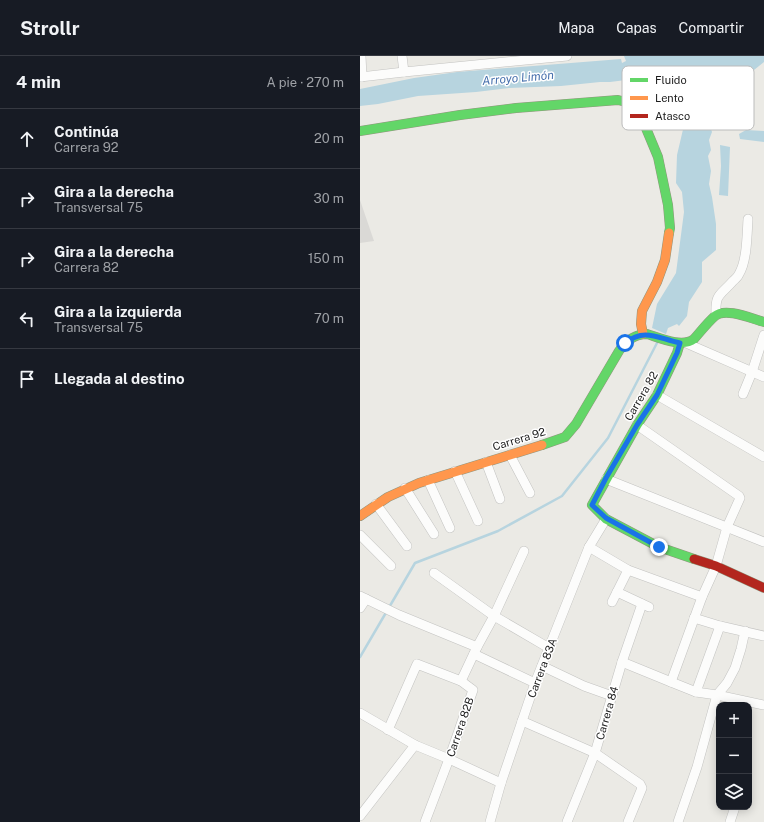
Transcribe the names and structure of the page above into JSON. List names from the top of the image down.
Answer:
{
  "streets": {
    "street": [
      "Carrera 82",
      "Carrera 92",
      "Carrera 83A",
      "Carrera 84",
      "Carrera 82B"
    ]
  },
  "crossings": [
    ["Carrera 82", "Carrera 83A"]
  ],
  "water": ["Arroyo Limón"],
  "legend": ["Fluido", "Lento", "Atasco"],
  "page": {
    "header": "Strollr",
    "nav": ["Mapa", "Capas", "Compartir"],
    "heading": ["4 min", "A pie · 270 m"],
    "list": [
      ["Continúa", "Carrera 92", "20 m"],
      ["Gira a la derecha", "Transversal 75", "30 m"],
      ["Gira a la derecha", "Carrera 82", "150 m"],
      ["Gira a la izquierda", "Transversal 75", "70 m"],
      "Llegada al destino"
    ],
    "map_buttons": ["+", "−"]
  }
}
